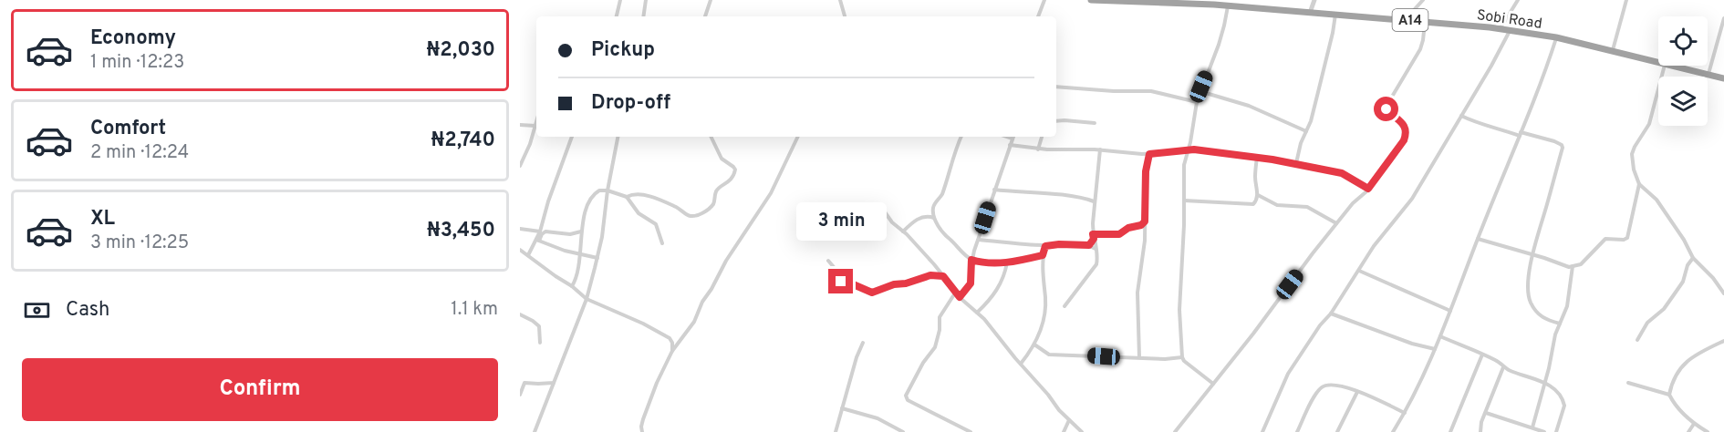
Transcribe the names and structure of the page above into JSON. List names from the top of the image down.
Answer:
{
  "streets": {
    "highway": ["Sobi Road", "A14"]
  },
  "page": {
    "list": [
      {
        "name": "Economy",
        "note": "1 min · 12:23",
        "value": "₦2,030"
      },
      {
        "name": "Comfort",
        "note": "2 min · 12:24",
        "value": "₦2,740"
      },
      {
        "name": "XL",
        "note": "3 min · 12:25",
        "value": "₦3,450"
      }
    ],
    "banner": ["Pickup", "Drop-off"],
    "bubble": "3 min",
    "pay": ["Cash", "1.1 km"],
    "buttons": "Confirm"
  }
}
